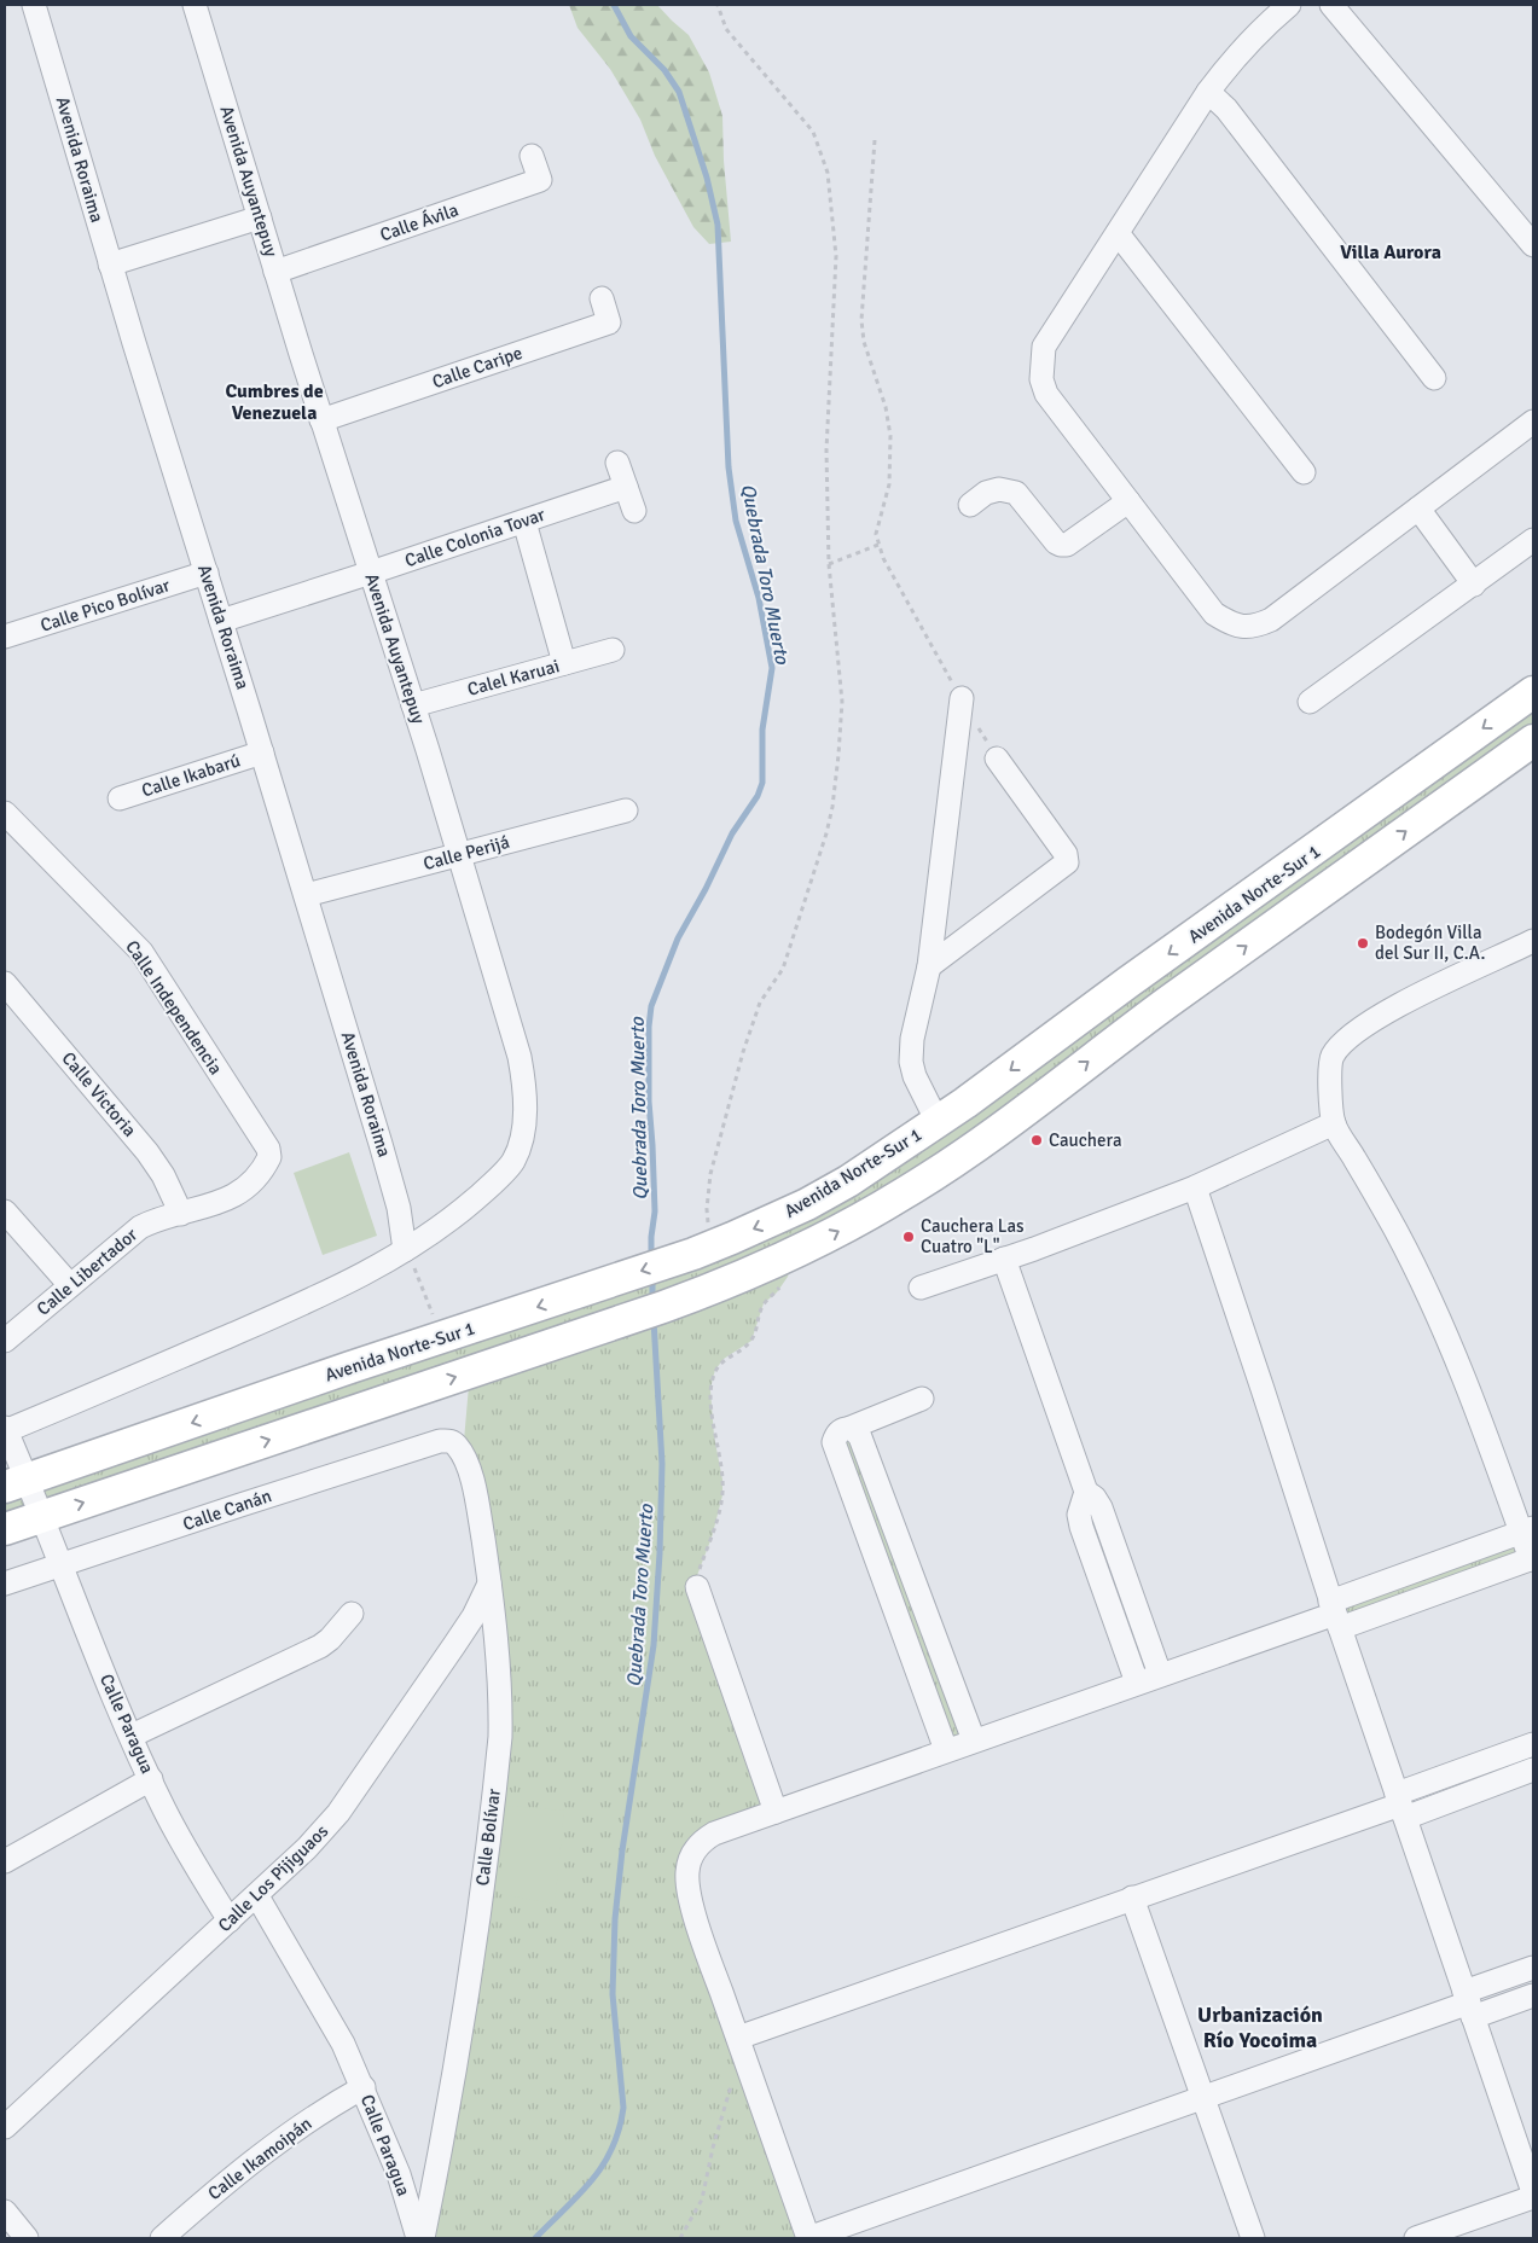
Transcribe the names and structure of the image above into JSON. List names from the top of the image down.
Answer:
{
  "streets": {
    "main road": ["Avenida Norte-Sur 1"],
    "street": [
      "Avenida Roraima",
      "Avenida Auyantepuy",
      "Calle Ávila",
      "Calle Caripe",
      "Calle Colonia Tovar",
      "Calle Pico Bolívar",
      "Calel Karuai",
      "Calle Ikabarú",
      "Calle Perijá",
      "Calle Independencia",
      "Calle Victoria",
      "Calle Libertador",
      "Calle Canán",
      "Calle Paragua",
      "Calle Bolívar",
      "Calle Los Pijiguaos",
      "Calle Ikamoipán"
    ]
  },
  "crossings": [
    ["Avenida Roraima", "Avenida Auyantepuy"],
    ["Avenida Roraima", "Calle Colonia Tovar"],
    ["Avenida Roraima", "Calle Pico Bolívar"],
    ["Avenida Roraima", "Calle Ikabarú"],
    ["Avenida Roraima", "Calle Perijá"],
    ["Avenida Auyantepuy", "Calle Ávila"],
    ["Avenida Auyantepuy", "Calle Caripe"],
    ["Avenida Auyantepuy", "Calle Colonia Tovar"],
    ["Avenida Auyantepuy", "Calel Karuai"],
    ["Avenida Auyantepuy", "Calle Perijá"],
    ["Avenida Auyantepuy", "Calle Paragua"],
    ["Avenida Norte-Sur 1", "Calle Paragua"],
    ["Calle Independencia", "Calle Libertador"],
    ["Calle Victoria", "Calle Libertador"],
    ["Calle Canán", "Calle Paragua"],
    ["Calle Canán", "Calle Bolívar"],
    ["Calle Paragua", "Calle Los Pijiguaos"],
    ["Calle Paragua", "Calle Ikamoipán"],
    ["Calle Bolívar", "Calle Los Pijiguaos"]
  ],
  "districts": ["Villa Aurora", "Cumbres de Venezuela", "Urbanización Río Yocoima"],
  "water": ["Quebrada Toro Muerto"],
  "places": ["Bodegón Villa del Sur II, C.A.", "Cauchera", "Cauchera Las Cuatro \"L\""]
}
